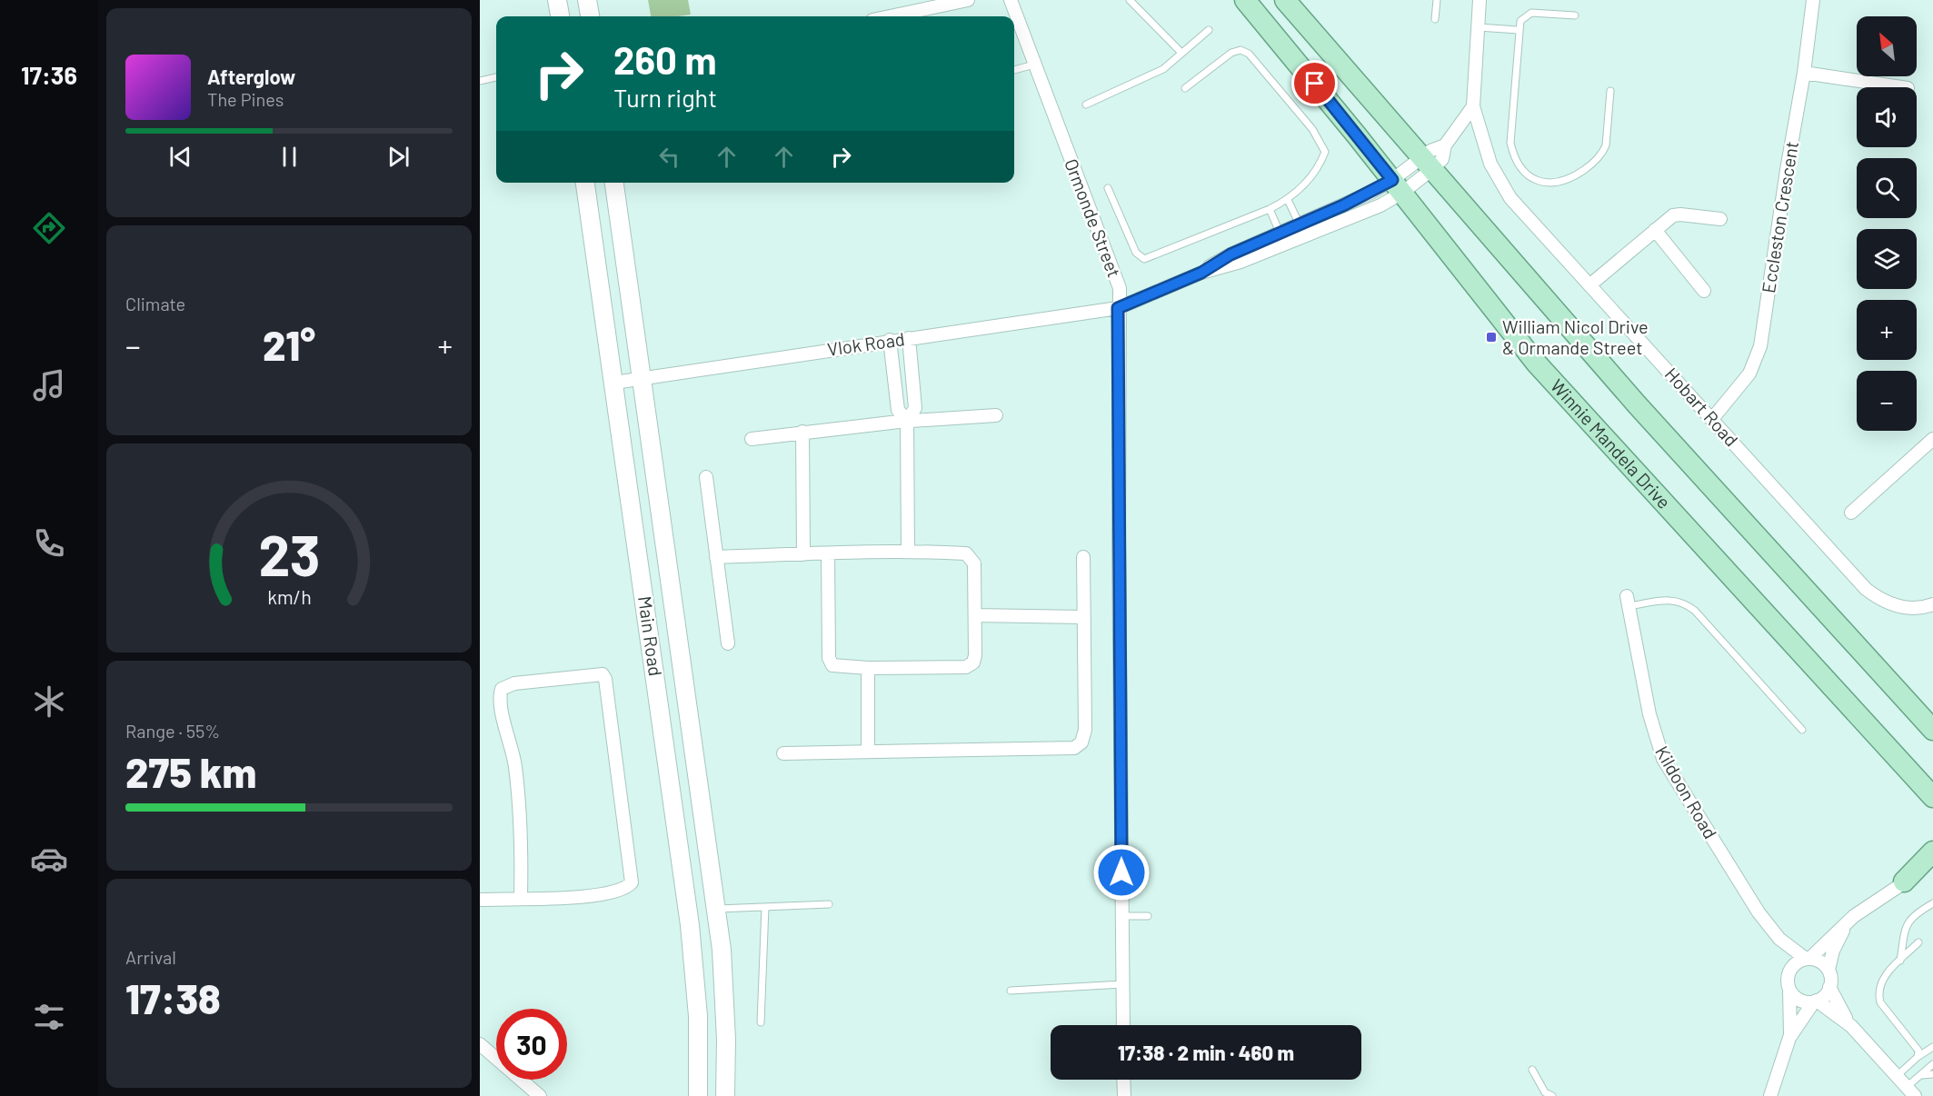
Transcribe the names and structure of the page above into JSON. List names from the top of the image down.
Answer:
{
  "streets": {
    "main road": ["Winnie Mandela Drive", "Main Road"],
    "street": [
      "Eccleston Crescent",
      "Ormonde Street",
      "Vlok Road",
      "Hobart Road",
      "Kildoon Road"
    ]
  },
  "crossings": [
    ["Eccleston Crescent", "Hobart Road"],
    ["Ormonde Street", "Vlok Road"],
    ["Vlok Road", "Main Road"]
  ],
  "places": {
    "transit": ["William Nicol Drive & Ormande Street"]
  },
  "north": "top left",
  "page": {
    "tabs": "17:36",
    "map_buttons": ["+", "−"],
    "turn": ["260 m", "Turn right"],
    "song": ["Afterglow", "The Pines"],
    "tile": [
      "Climate",
      ["Range · 55%", "275 km"],
      ["Arrival", "17:38"]
    ],
    "heat": ["−", "21°", "+"],
    "limit": "30",
    "trip": "17:38 · 2 min · 460 m",
    "gauge": ["23", "km/h"]
  }
}
